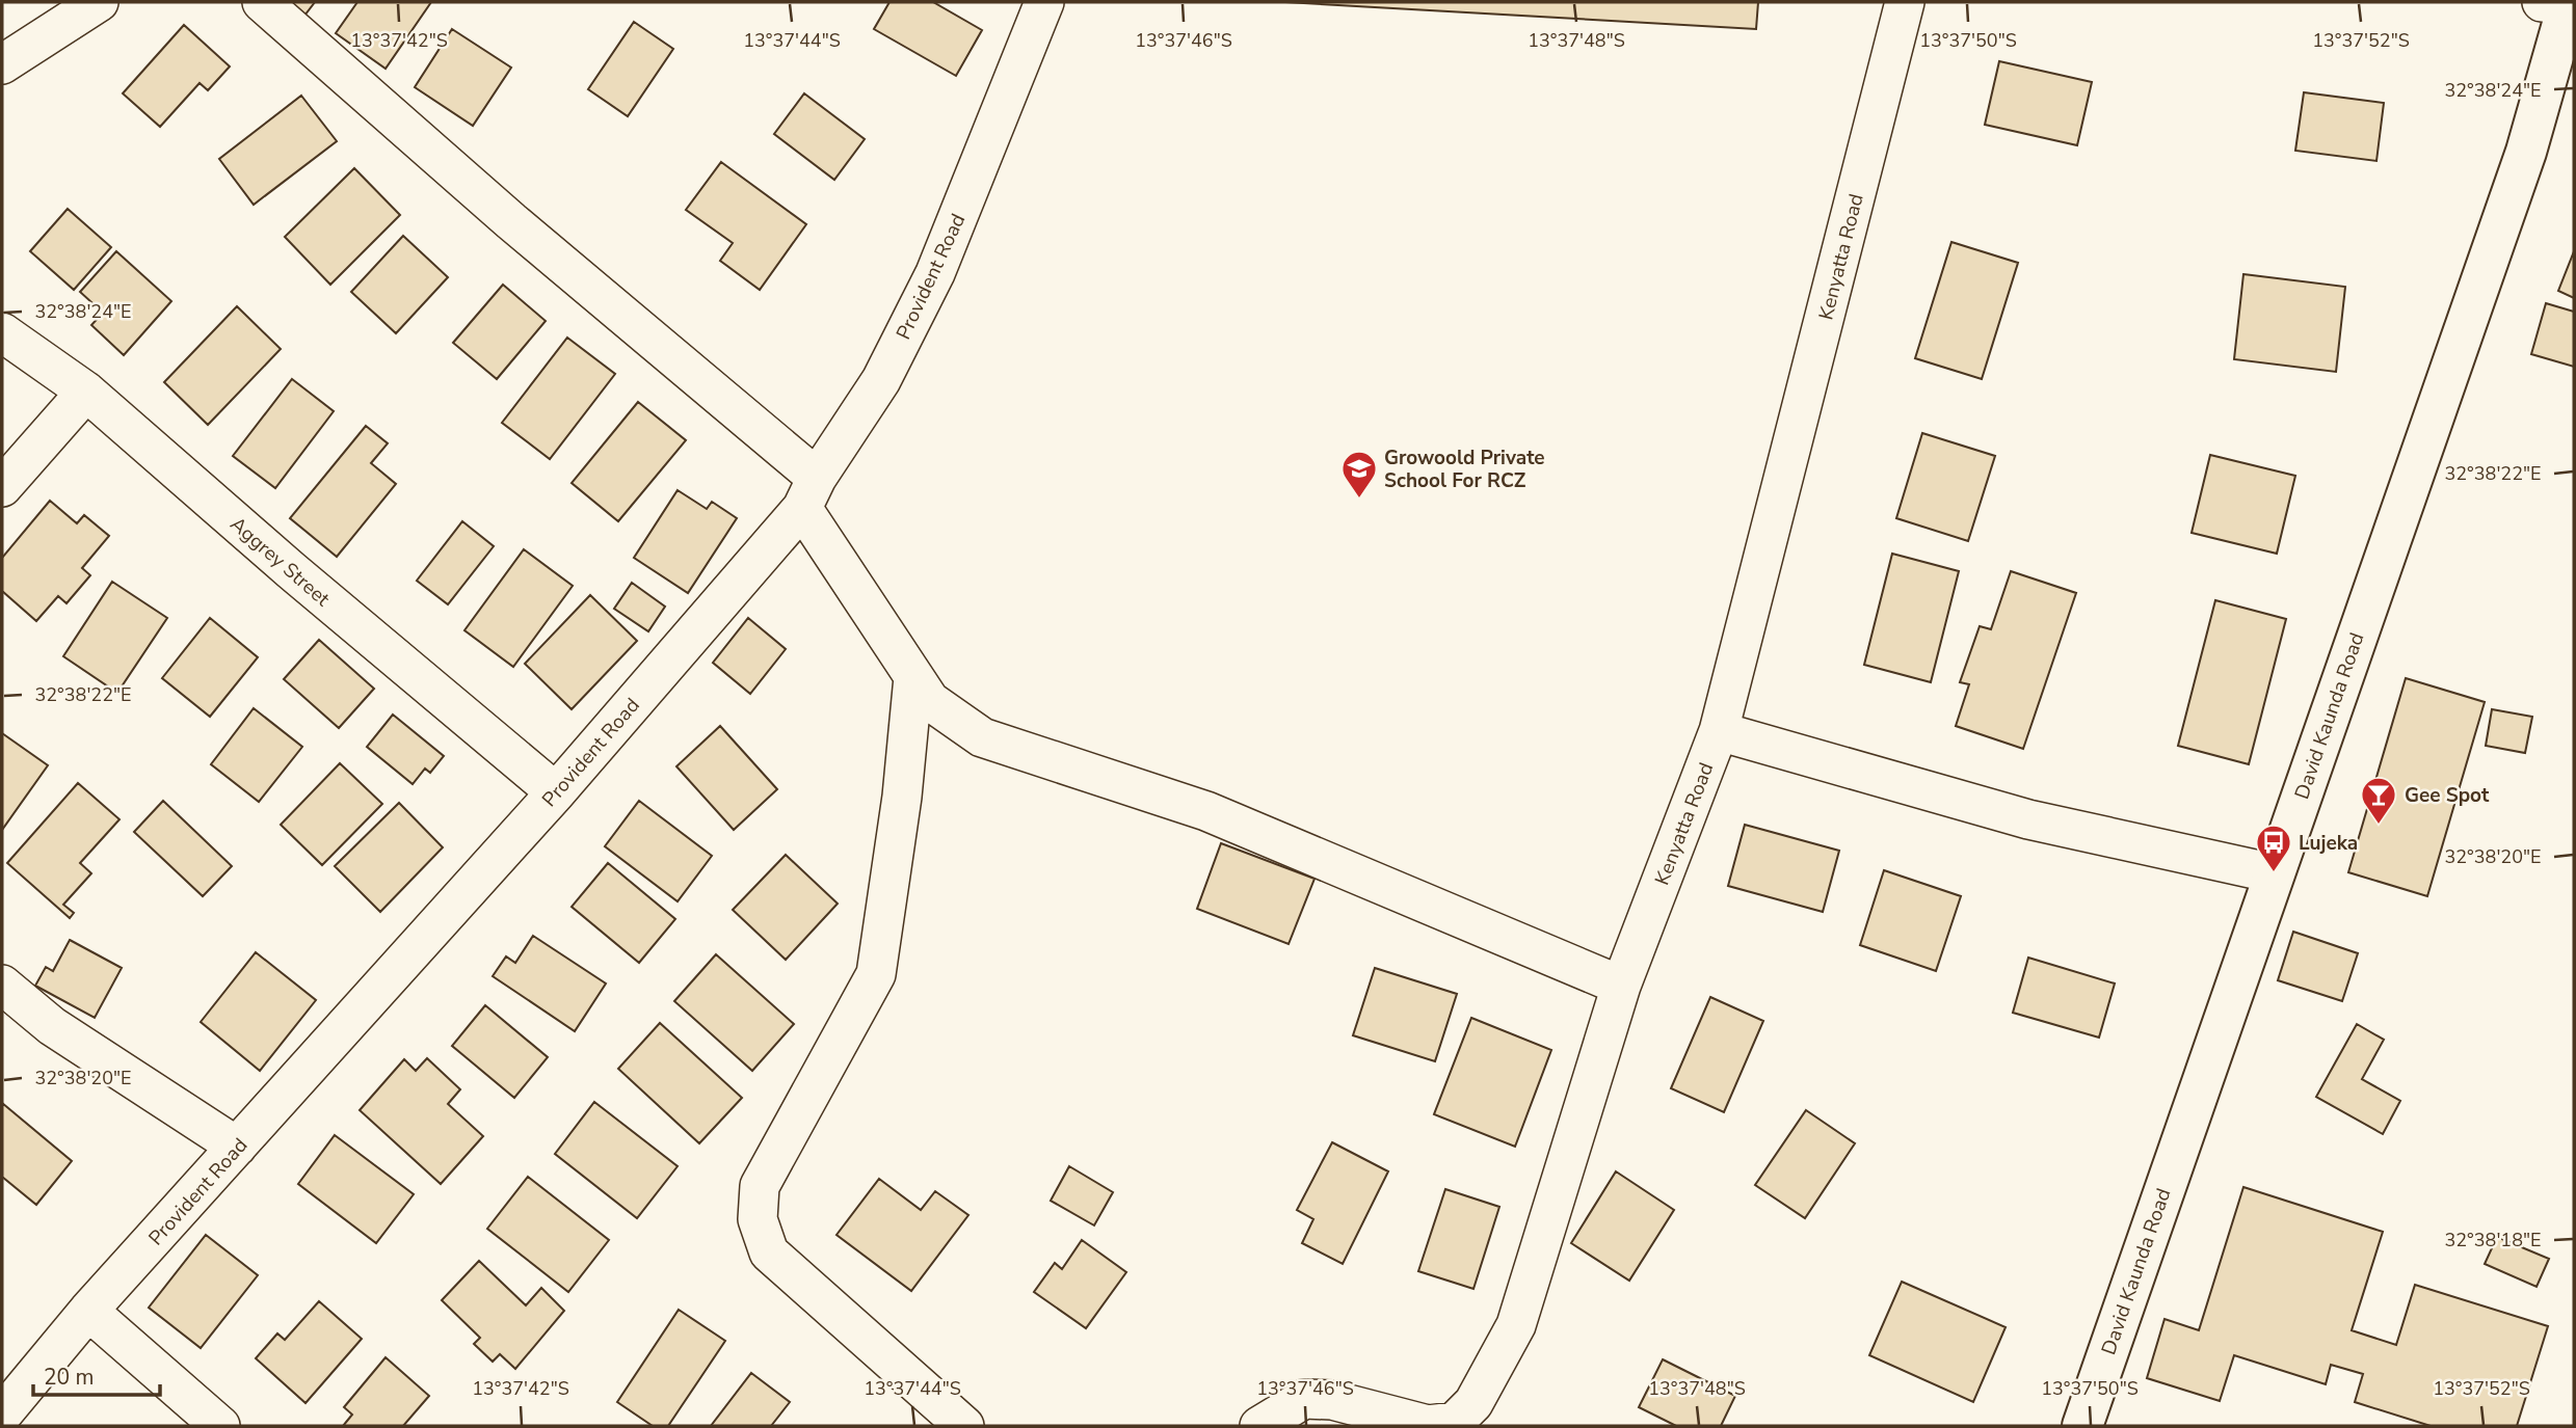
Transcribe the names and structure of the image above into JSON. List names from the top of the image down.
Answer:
{
  "streets": {
    "street": [
      "Kenyatta Road",
      "Provident Road",
      "Aggrey Street",
      "David Kaunda Road"
    ]
  },
  "crossings": [
    ["Provident Road", "Aggrey Street"]
  ],
  "places": {
    "school or university": ["Growoold Private School For RCZ"],
    "bar": ["Gee Spot"],
    "bus stop": ["Lujeka"]
  },
  "scale_bar": "20 m",
  "coordinates": [
    "13°37'42\"S",
    "13°37'44\"S",
    "13°37'46\"S",
    "13°37'48\"S",
    "13°37'50\"S",
    "13°37'52\"S",
    "32°38'24\"E",
    "32°38'22\"E",
    "32°38'20\"E",
    "32°38'18\"E"
  ]
}
